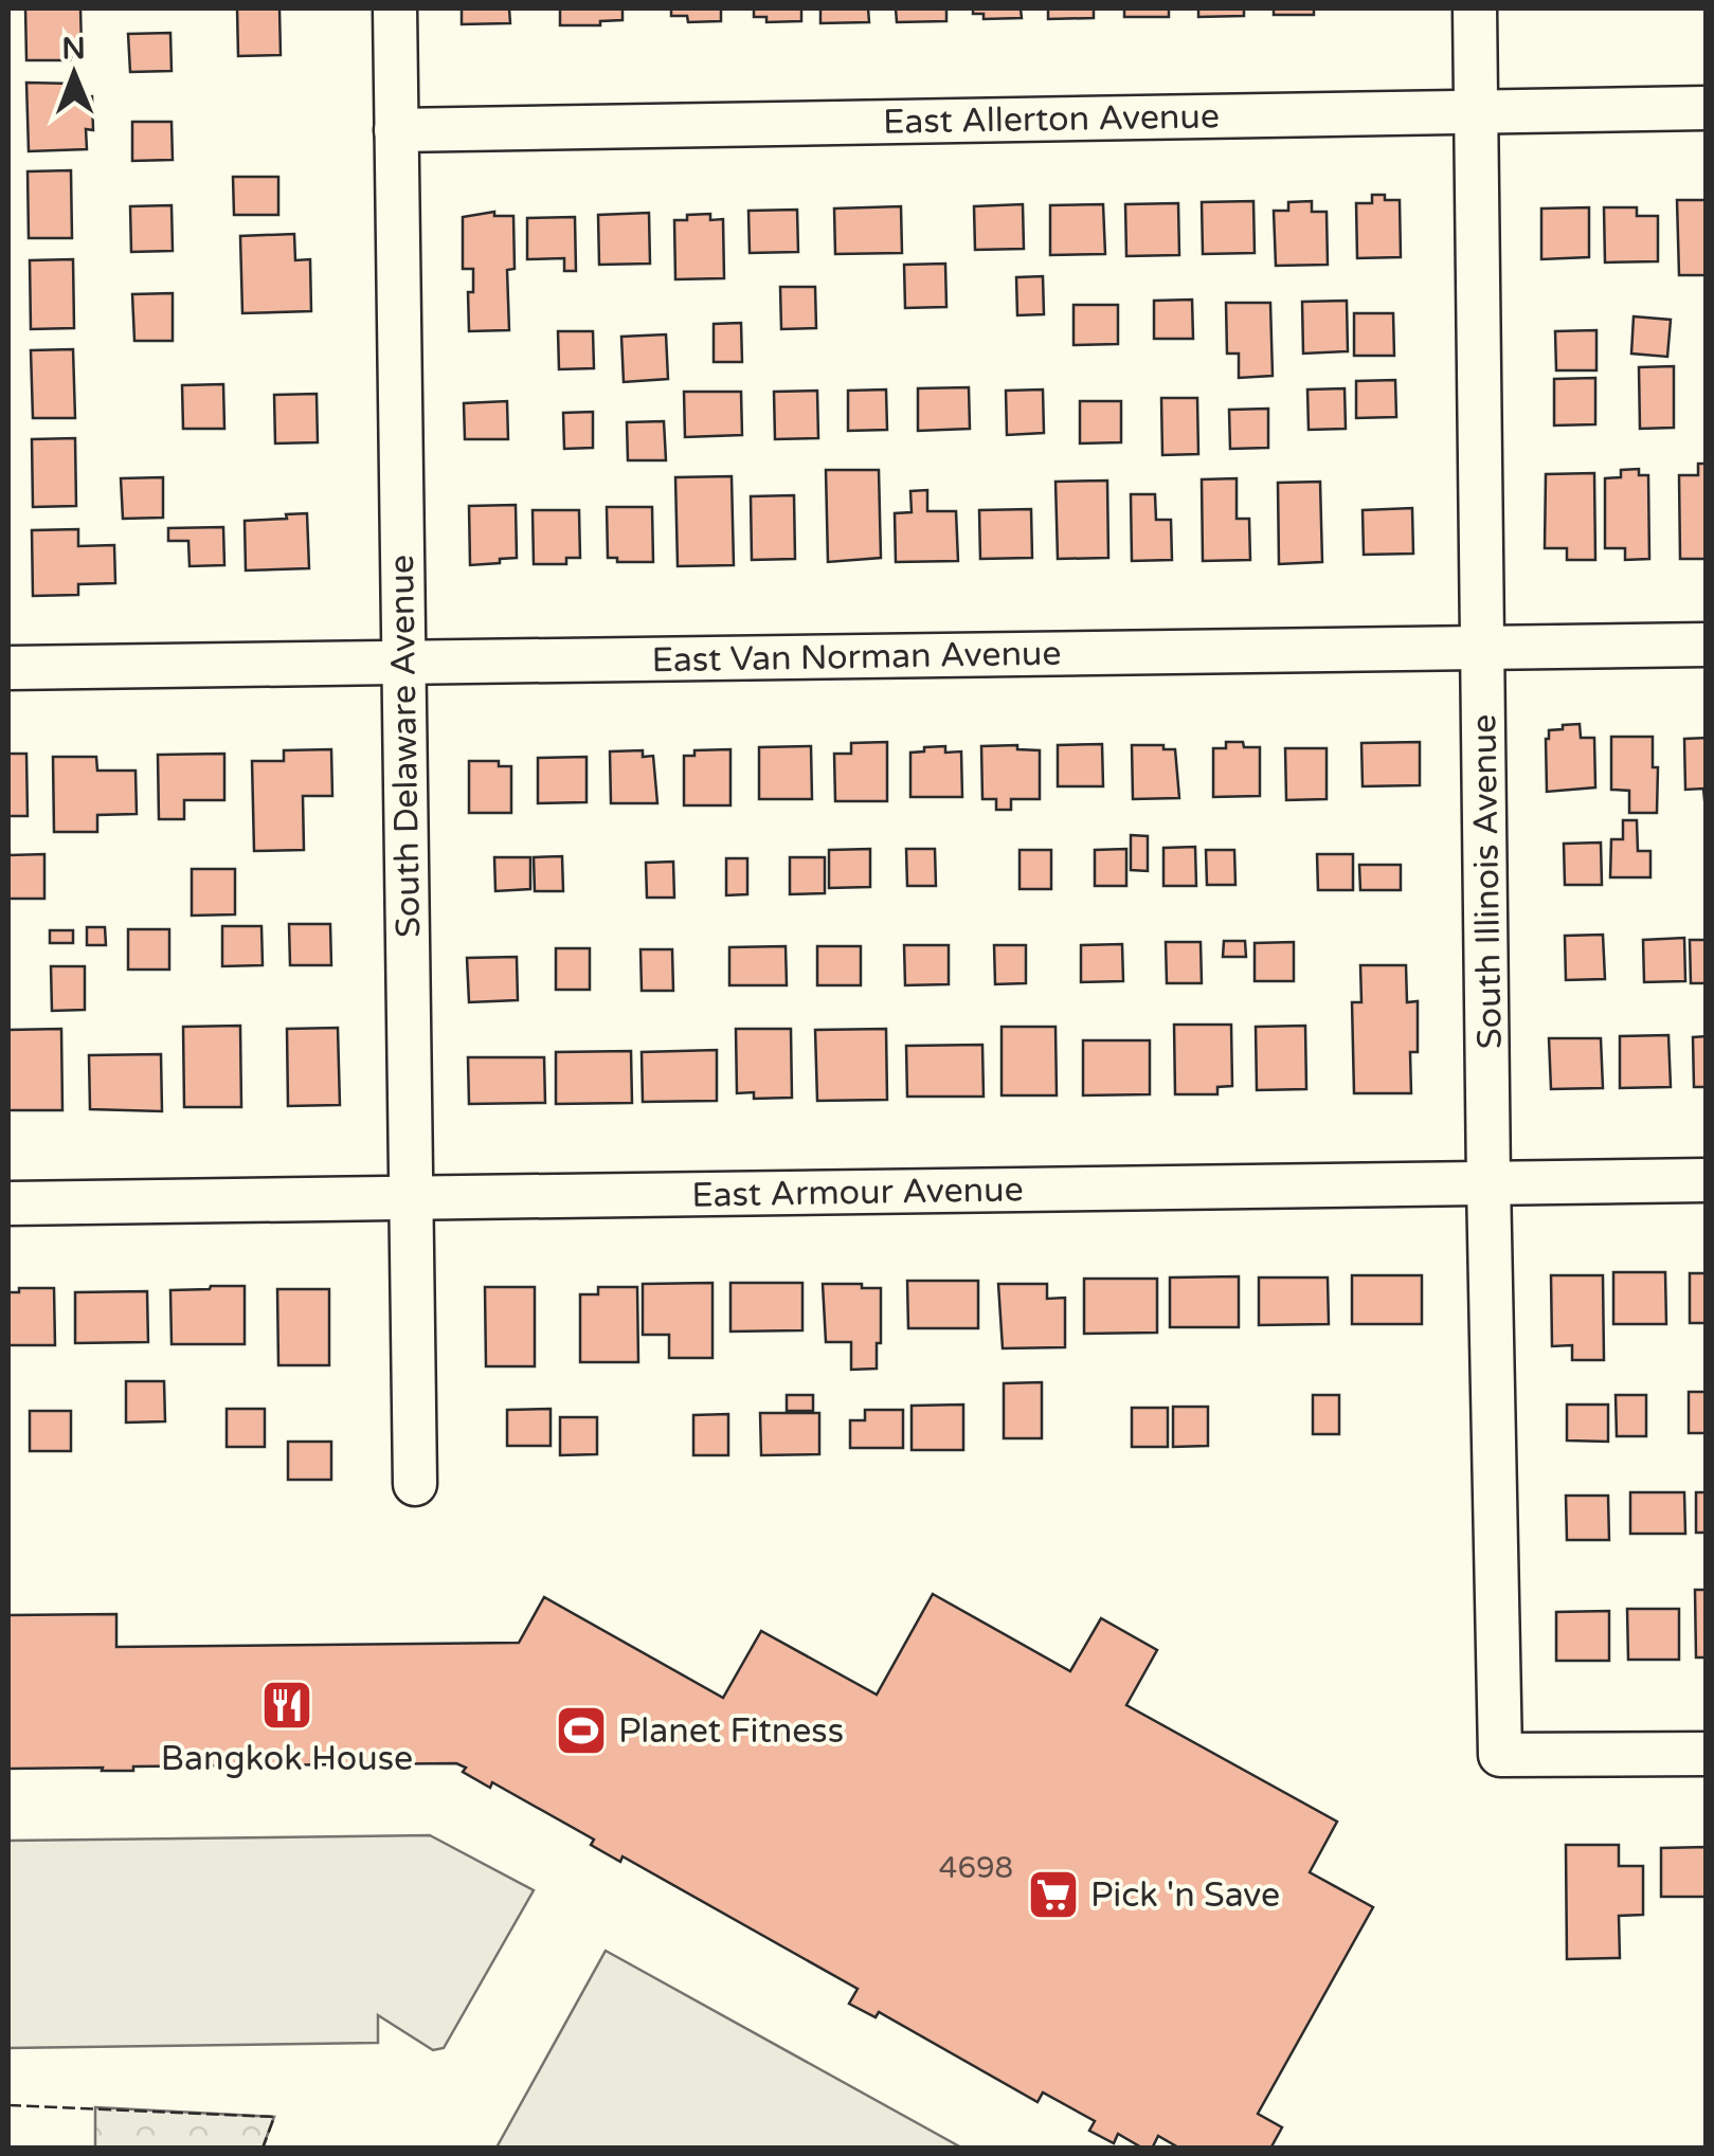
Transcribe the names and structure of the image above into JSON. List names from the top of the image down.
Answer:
{
  "streets": {
    "street": [
      "East Allerton Avenue",
      "East Van Norman Avenue",
      "South Delaware Avenue",
      "South Illinois Avenue",
      "East Armour Avenue"
    ]
  },
  "crossings": [
    ["East Allerton Avenue", "South Delaware Avenue"],
    ["East Allerton Avenue", "South Illinois Avenue"],
    ["East Van Norman Avenue", "South Delaware Avenue"],
    ["East Van Norman Avenue", "South Illinois Avenue"],
    ["South Delaware Avenue", "East Armour Avenue"],
    ["South Illinois Avenue", "East Armour Avenue"]
  ],
  "places": {
    "restaurant": ["Bangkok House"],
    "sports": ["Planet Fitness"],
    "supermarket": ["Pick 'n Save"]
  },
  "house_numbers": ["4698"],
  "north": "top"
}
